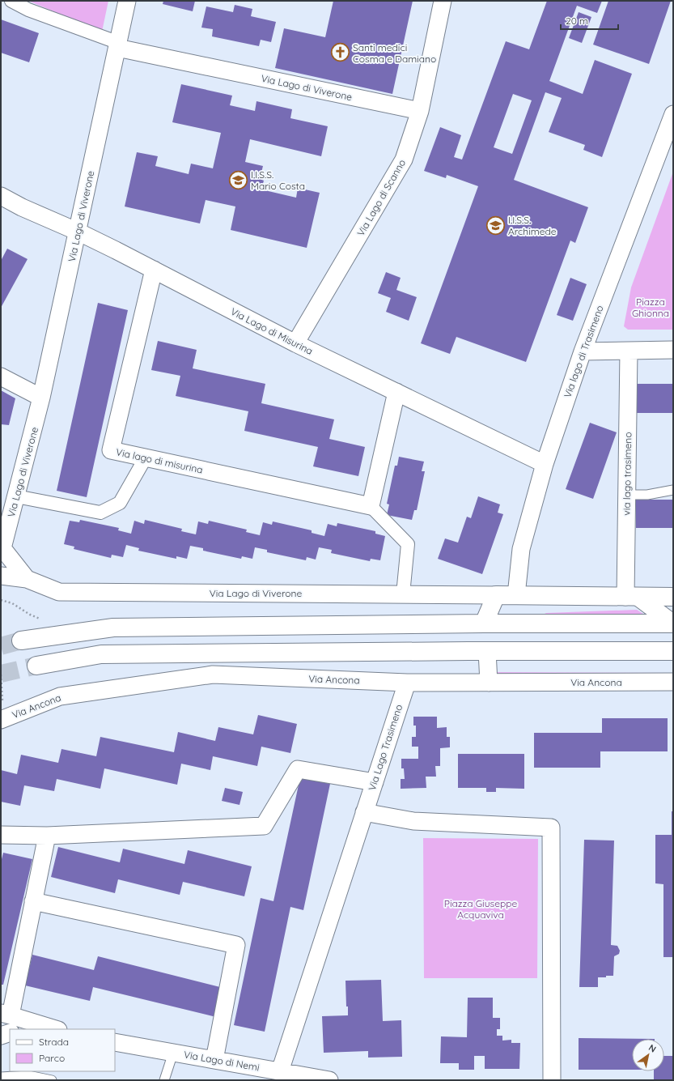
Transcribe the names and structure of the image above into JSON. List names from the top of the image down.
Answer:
{
  "streets": {
    "street": [
      "Via Lago di Viverone",
      "Via Lago di Scanno",
      "Via Lago di Misurina",
      "Via lago di Trasimeno",
      "Via lago di misurina",
      "via lago trasimeno",
      "Via Ancona",
      "Via Lago Trasimeno",
      "Via Lago di Nemi"
    ]
  },
  "crossings": [
    ["Via Lago di Viverone", "Via Lago di Scanno"],
    ["Via Lago di Viverone", "Via Lago di Misurina"],
    ["Via Lago di Scanno", "Via Lago di Misurina"],
    ["Via Lago di Misurina", "Via lago di Trasimeno"],
    ["Via Lago di Misurina", "Via lago di misurina"],
    ["Via Ancona", "Via Lago Trasimeno"]
  ],
  "parks": ["Piazza Ghionna", "Piazza Giuseppe Acquaviva"],
  "places": {
    "church": ["Santi medici Cosma e Damiano"],
    "school or university": ["I.I.S.S. Mario Costa", "I.I.S.S. Archimede"]
  },
  "legend": ["Strada", "Parco"],
  "scale_bar": "20 m",
  "north": "top right"
}
